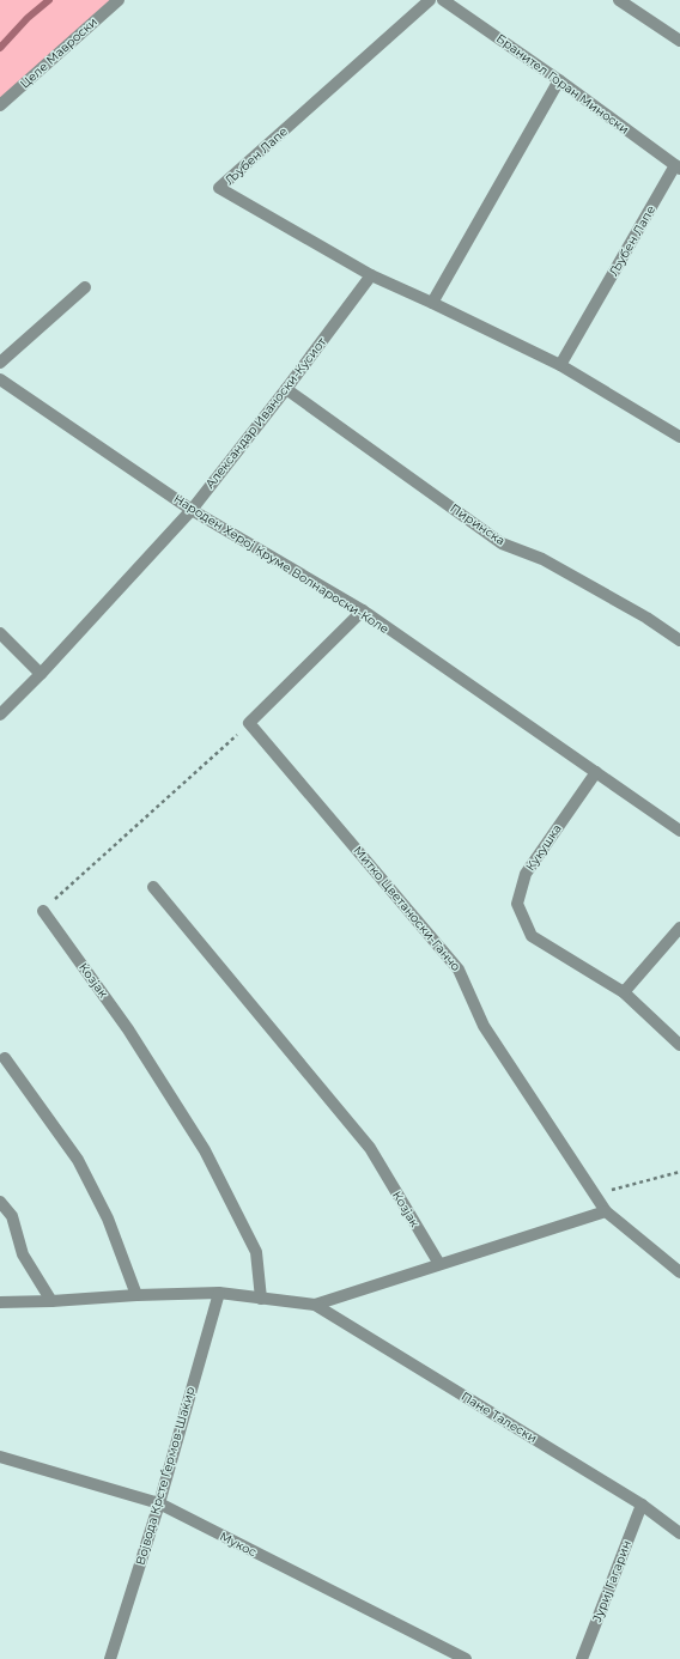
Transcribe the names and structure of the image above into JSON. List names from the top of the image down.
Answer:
{
  "streets": {
    "street": [
      "Целе Мавроски",
      "Бранител Горан Миноски",
      "Љубен Лапе",
      "Александар Иваноски-Кусиот",
      "Пиринска",
      "Народен Херој Круме Волнароски-Коле",
      "Кукушка",
      "Митко Цветаноски-Ганчо",
      "Козјак",
      "Пане Талески",
      "Војвода Крсте Ѓермов-Шаќир",
      "Мукос",
      "Јуриј Гагарин"
    ]
  },
  "crossings": [
    ["Бранител Горан Миноски", "Љубен Лапе"],
    ["Љубен Лапе", "Александар Иваноски-Кусиот"],
    ["Александар Иваноски-Кусиот", "Пиринска"],
    ["Александар Иваноски-Кусиот", "Народен Херој Круме Волнароски-Коле"],
    ["Народен Херој Круме Волнароски-Коле", "Кукушка"],
    ["Пане Талески", "Јуриј Гагарин"],
    ["Војвода Крсте Ѓермов-Шаќир", "Мукос"]
  ]
}
